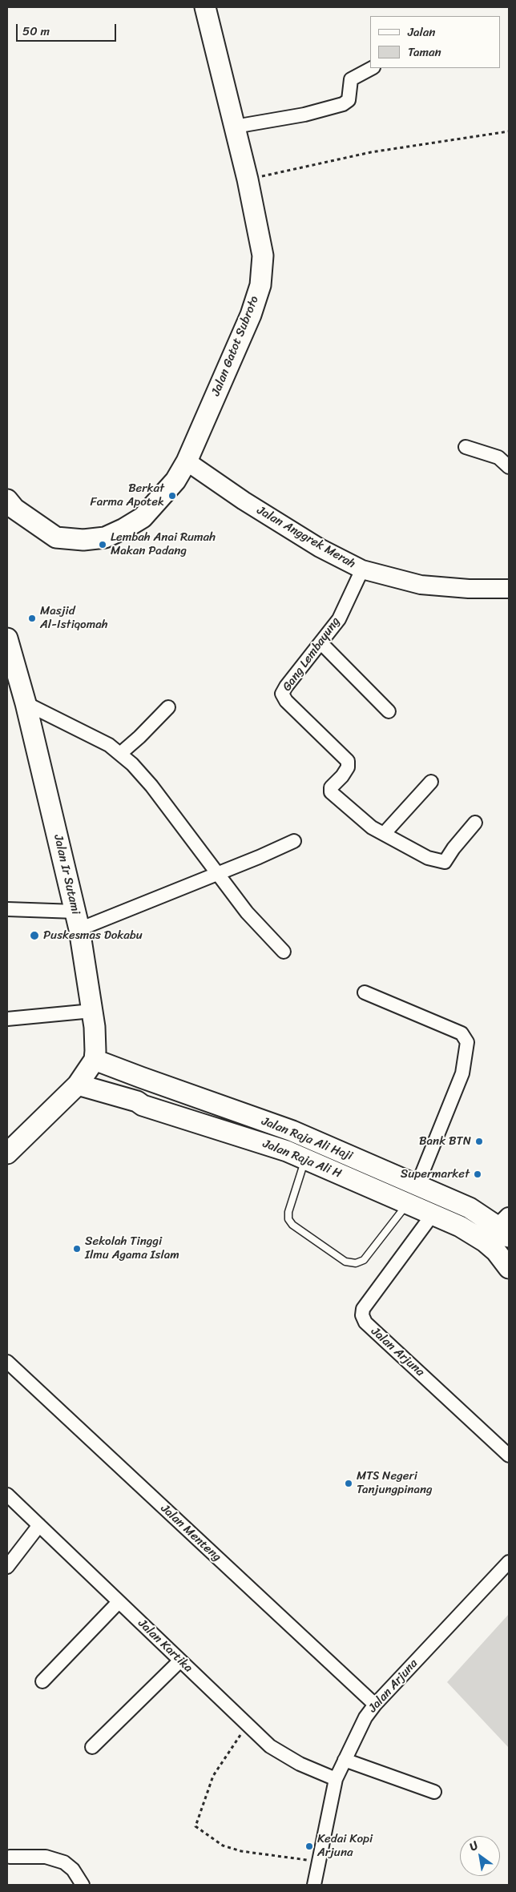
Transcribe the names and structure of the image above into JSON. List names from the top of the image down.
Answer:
{
  "streets": {
    "main road": [
      "Jalan Gatot Subroto",
      "Jalan Ir Sutami",
      "Jalan Raja Ali Haji",
      "Jalan Raja Ali H"
    ],
    "street": [
      "Jalan Anggrek Merah",
      "Gang Lembayung",
      "Jalan Arjuna",
      "Jalan Menteng",
      "Jalan Kartika"
    ]
  },
  "crossings": [
    ["Jalan Gatot Subroto", "Jalan Anggrek Merah"],
    ["Jalan Anggrek Merah", "Gang Lembayung"],
    ["Jalan Ir Sutami", "Jalan Raja Ali Haji"],
    ["Jalan Raja Ali H", "Jalan Arjuna"],
    ["Jalan Arjuna", "Jalan Menteng"],
    ["Jalan Arjuna", "Jalan Kartika"]
  ],
  "places": [
    "Berkat Farma Apotek",
    "Lembah Anai Rumah Makan Padang",
    "Masjid Al-Istiqomah",
    "Puskesmas Dokabu",
    "Bank BTN",
    "Supermarket",
    "Sekolah Tinggi Ilmu Agama Islam",
    "MTS Negeri Tanjungpinang",
    "Kedai Kopi Arjuna"
  ],
  "legend": ["Jalan", "Taman"],
  "scale_bar": "50 m",
  "north": "top left"
}
